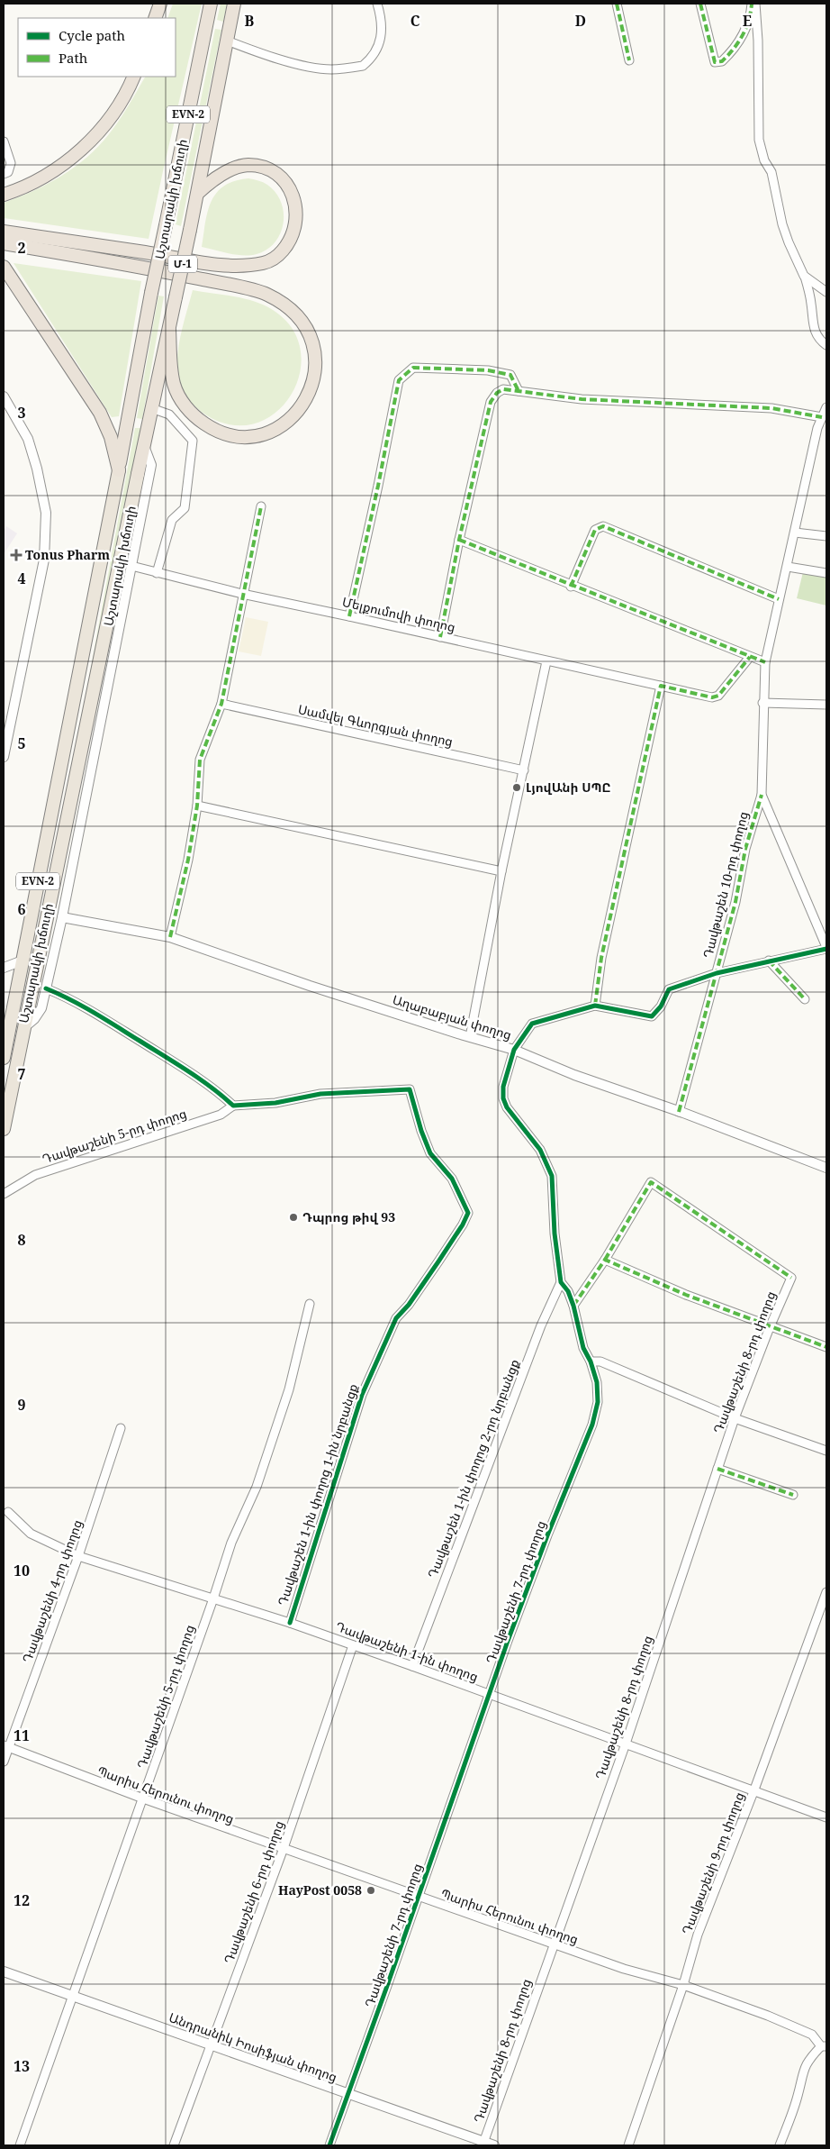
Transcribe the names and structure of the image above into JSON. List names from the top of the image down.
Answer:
{
  "streets": {
    "highway": ["EVN-2", "Աշտարակի խճուղի", "Մ-1"],
    "street": [
      "Մելքումովի փողոց",
      "Սամվել Գևորգյան փողոց",
      "Դավթաշեն 10-րդ փողոց",
      "Աղաբաբյան փողոց",
      "Դավթաշենի 5-րդ փողոց",
      "Դավթաշենի 8-րդ փողոց",
      "Դավթաշեն 1-ին փողոց 2-րդ նրբանցք",
      "Դավթաշեն 1-ին փողոց 1-ին նրբանցք",
      "Դավթաշենի 4-րդ փողոց",
      "Դավթաշենի 7-րդ փողոց",
      "Դավթաշենի 1-ին փողոց",
      "Պարիս Հերունու փողոց",
      "Դավթաշենի 9-րդ փողոց",
      "Դավթաշենի 6-րդ փողոց",
      "Անդրանիկ Իոսիֆյան փողոց"
    ]
  },
  "crossings": [
    ["Դավթաշեն 10-րդ փողոց", "Աղաբաբյան փողոց"],
    ["Աղաբաբյան փողոց", "Դավթաշենի 7-րդ փողոց"],
    ["Դավթաշենի 5-րդ փողոց", "Դավթաշեն 1-ին փողոց 1-ին նրբանցք"],
    ["Դավթաշենի 5-րդ փողոց", "Դավթաշենի 1-ին փողոց"],
    ["Դավթաշենի 5-րդ փողոց", "Պարիս Հերունու փողոց"],
    ["Դավթաշենի 5-րդ փողոց", "Անդրանիկ Իոսիֆյան փողոց"],
    ["Դավթաշենի 8-րդ փողոց", "Դավթաշենի 1-ին փողոց"],
    ["Դավթաշենի 8-րդ փողոց", "Պարիս Հերունու փողոց"],
    ["Դավթաշենի 8-րդ փողոց", "Անդրանիկ Իոսիֆյան փողոց"],
    ["Դավթաշեն 1-ին փողոց 2-րդ նրբանցք", "Դավթաշենի 7-րդ փողոց"],
    ["Դավթաշեն 1-ին փողոց 2-րդ նրբանցք", "Դավթաշենի 1-ին փողոց"],
    ["Դավթաշեն 1-ին փողոց 1-ին նրբանցք", "Դավթաշենի 1-ին փողոց"],
    ["Դավթաշենի 4-րդ փողոց", "Դավթաշենի 1-ին փողոց"],
    ["Դավթաշենի 4-րդ փողոց", "Պարիս Հերունու փողոց"],
    ["Դավթաշենի 7-րդ փողոց", "Դավթաշենի 1-ին փողոց"],
    ["Դավթաշենի 7-րդ փողոց", "Պարիս Հերունու փողոց"],
    ["Դավթաշենի 7-րդ փողոց", "Անդրանիկ Իոսիֆյան փողոց"],
    ["Դավթաշենի 1-ին փողոց", "Դավթաշենի 9-րդ փողոց"],
    ["Դավթաշենի 1-ին փողոց", "Դավթաշենի 6-րդ փողոց"],
    ["Պարիս Հերունու փողոց", "Դավթաշենի 9-րդ փողոց"],
    ["Պարիս Հերունու փողոց", "Դավթաշենի 6-րդ փողոց"],
    ["Դավթաշենի 6-րդ փողոց", "Անդրանիկ Իոսիֆյան փողոց"]
  ],
  "places": {
    "health": ["Tonus Pharm"],
    "other": ["ԼյովԱնի ՍՊԸ", "Դպրոց թիվ 93", "HayPost 0058"]
  },
  "legend": ["Cycle path", "Path"],
  "grid": {
    "columns": [
      "B",
      "C",
      "D",
      "E"
    ],
    "rows": [
      "2",
      "3",
      "4",
      "5",
      "6",
      "7",
      "8",
      "9",
      "10",
      "11",
      "12",
      "13"
    ]
  }
}
